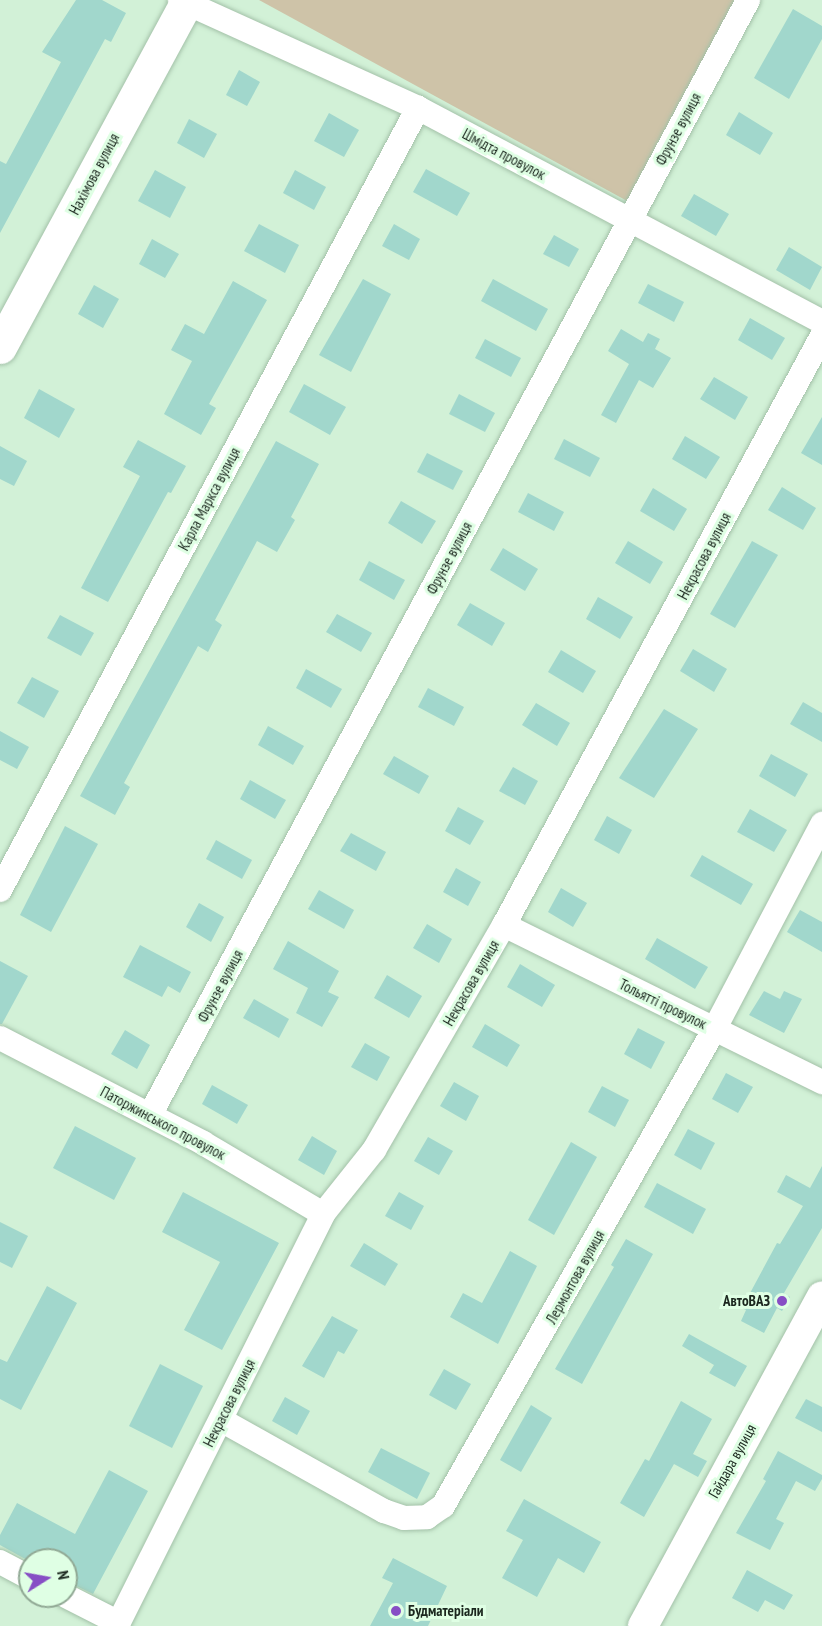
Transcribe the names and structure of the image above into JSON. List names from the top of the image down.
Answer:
{
  "streets": {
    "main road": ["Нахімова вулиця"],
    "street": [
      "Фрунзе вулиця",
      "Шмідта провулок",
      "Карла Маркса вулиця",
      "Некрасова вулиця",
      "Тольятті провулок",
      "Паторжинського провулок",
      "Лермонтова вулиця",
      "Гайдара вулиця"
    ]
  },
  "crossings": [
    ["Фрунзе вулиця", "Шмідта провулок"],
    ["Фрунзе вулиця", "Паторжинського провулок"],
    ["Шмідта провулок", "Нахімова вулиця"],
    ["Шмідта провулок", "Карла Маркса вулиця"],
    ["Некрасова вулиця", "Тольятті провулок"],
    ["Некрасова вулиця", "Паторжинського провулок"],
    ["Некрасова вулиця", "Лермонтова вулиця"],
    ["Тольятті провулок", "Лермонтова вулиця"]
  ],
  "places": ["АвтоВАЗ", "Будматеріали"],
  "north": "right"
}
